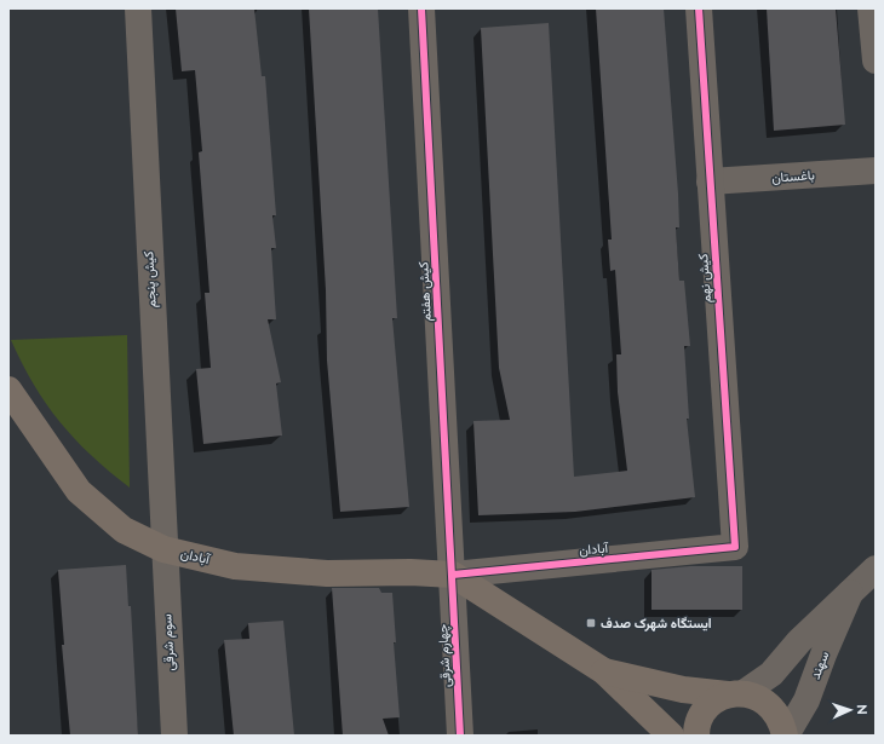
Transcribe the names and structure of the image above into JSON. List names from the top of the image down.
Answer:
{
  "streets": {
    "main road": ["آبادان"],
    "street": [
      "باغستان",
      "کیش نهم",
      "کیش پنجم",
      "کیش هفتم",
      "سوم شرقی",
      "چهارم شرقی",
      "سهند"
    ]
  },
  "crossings": [
    ["باغستان", "کیش نهم"],
    ["کیش نهم", "آبادان"],
    ["کیش پنجم", "آبادان"],
    ["کیش پنجم", "سوم شرقی"],
    ["کیش هفتم", "آبادان"],
    ["کیش هفتم", "چهارم شرقی"],
    ["آبادان", "سوم شرقی"],
    ["آبادان", "چهارم شرقی"],
    ["آبادان", "سهند"]
  ],
  "places": {
    "transit": ["ایستگاه شهرک صدف"]
  },
  "north": "right"
}
